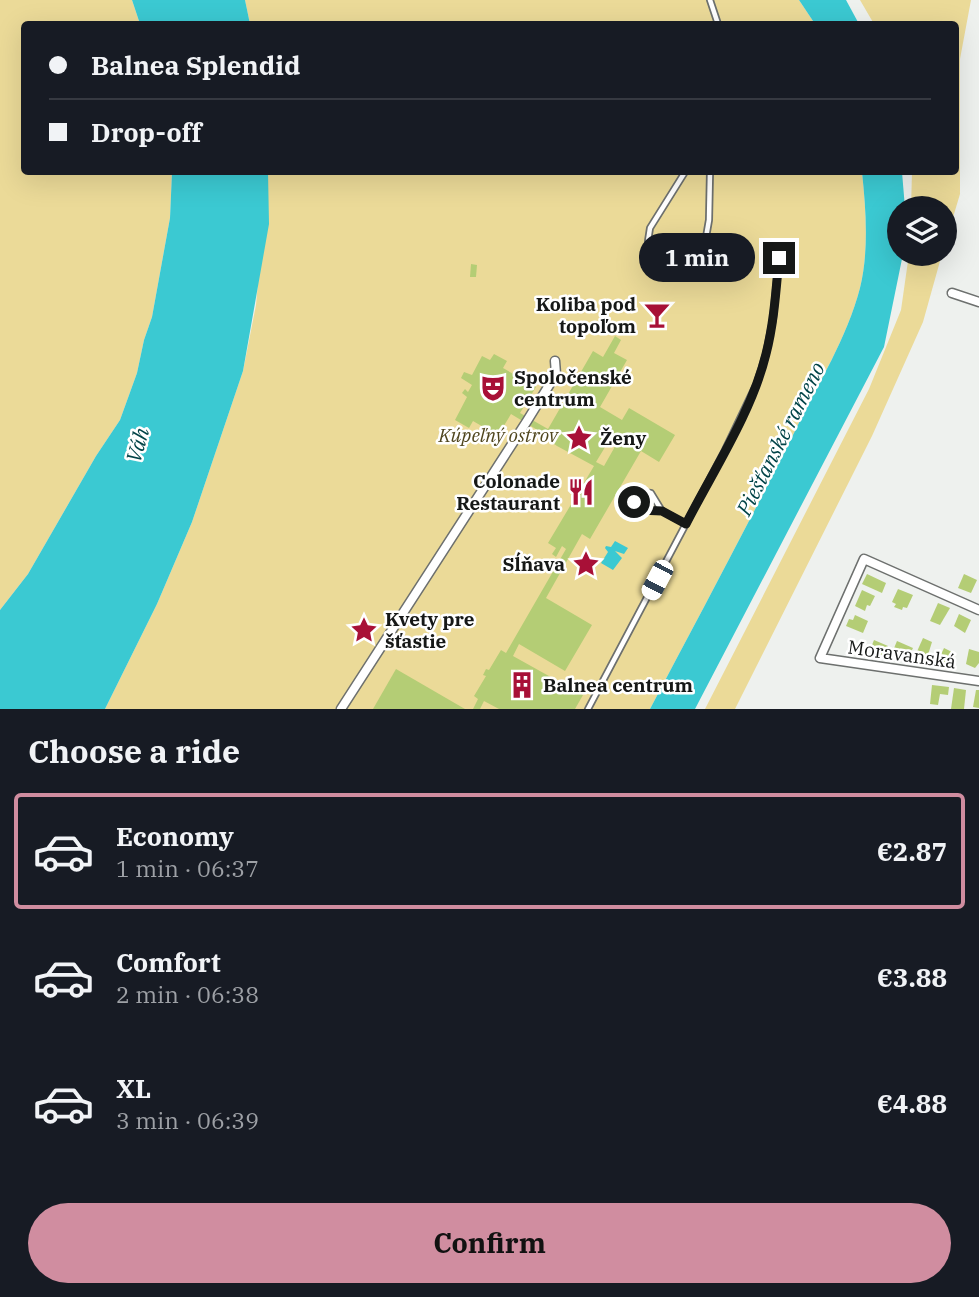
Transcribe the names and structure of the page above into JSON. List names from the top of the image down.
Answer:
{
  "streets": {
    "street": ["Moravanská"]
  },
  "water": ["Piešťanské rameno", "Váh"],
  "parks": ["Kúpeľný ostrov"],
  "places": {
    "bar": ["Koliba pod topoľom"],
    "theatre": ["Spoločenské centrum"],
    "place": ["Ženy", "Sĺňava", "Kvety pre šťastie"],
    "restaurant": ["Colonade Restaurant"],
    "building": ["Balnea centrum"]
  },
  "page": {
    "banner": ["Balnea Splendid", "Drop-off"],
    "bubble": "1 min",
    "heading": "Choose a ride",
    "list": [
      {
        "name": "Economy",
        "note": "1 min · 06:37",
        "value": "€2.87"
      },
      {
        "name": "Comfort",
        "note": "2 min · 06:38",
        "value": "€3.88"
      },
      {
        "name": "XL",
        "note": "3 min · 06:39",
        "value": "€4.88"
      }
    ],
    "buttons": "Confirm"
  }
}
